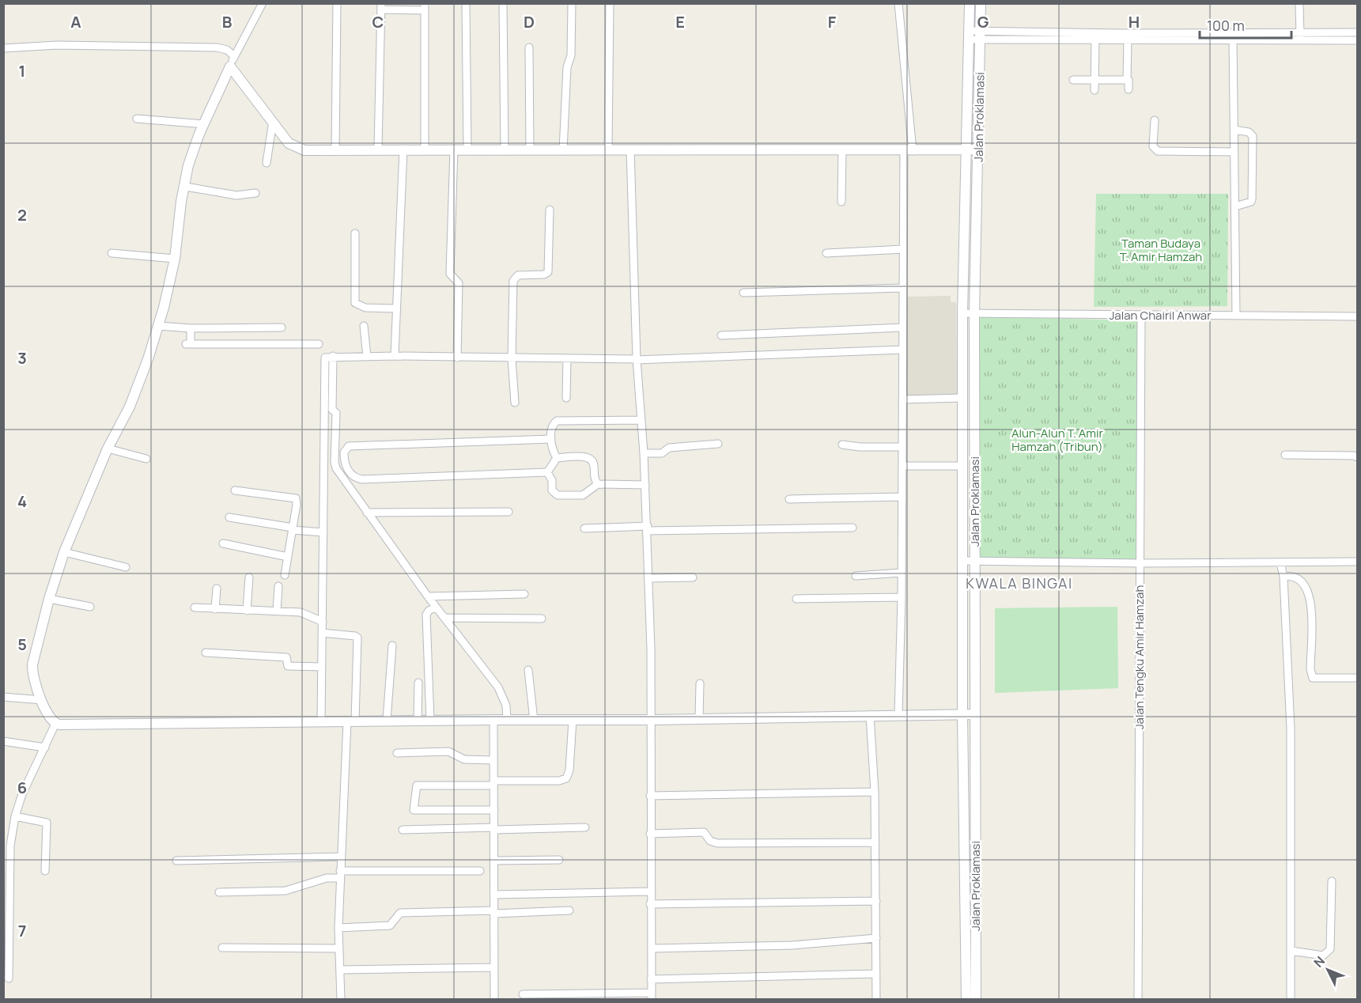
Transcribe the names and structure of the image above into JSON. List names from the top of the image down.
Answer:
{
  "streets": {
    "street": ["Jalan Proklamasi", "Jalan Chairil Anwar", "Jalan Tengku Amir Hamzah"]
  },
  "crossings": [
    ["Jalan Proklamasi", "Jalan Chairil Anwar"],
    ["Jalan Chairil Anwar", "Jalan Tengku Amir Hamzah"]
  ],
  "districts": ["KWALA BINGAI"],
  "parks": ["Taman Budaya T. Amir Hamzah", "Alun-Alun T. Amir Hamzah (Tribun)"],
  "scale_bar": "100 m",
  "north": "top left",
  "grid": {
    "columns": [
      "A",
      "B",
      "C",
      "D",
      "E",
      "F",
      "G",
      "H"
    ],
    "rows": [
      "1",
      "2",
      "3",
      "4",
      "5",
      "6",
      "7"
    ]
  }
}
